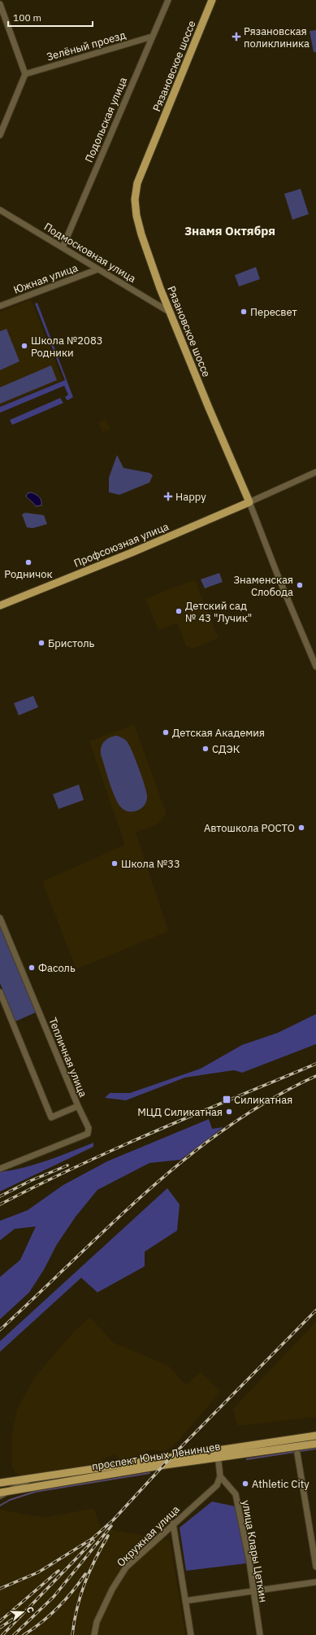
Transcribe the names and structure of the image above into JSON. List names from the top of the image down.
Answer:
{
  "streets": {
    "main road": ["Рязановское шоссе", "Профсоюзная улица", "проспект Юных Ленинцев"],
    "street": [
      "Зелёный проезд",
      "Подольская улица",
      "Подмосковная улица",
      "Южная улица",
      "Тепличная улица",
      "Окружная улица",
      "улица Клары Цеткин"
    ]
  },
  "crossings": [
    ["Зелёный проезд", "Подольская улица"],
    ["Рязановское шоссе", "Подмосковная улица"],
    ["Рязановское шоссе", "Профсоюзная улица"],
    ["Подольская улица", "Подмосковная улица"],
    ["Подмосковная улица", "Южная улица"],
    ["Окружная улица", "улица Клары Цеткин"]
  ],
  "districts": ["Знамя Октября"],
  "places": {
    "health": ["Рязановская поликлиника", "Happy"],
    "other": [
      "Пересвет",
      "Школа №2083 Родники",
      "Родничок",
      "Знаменская Слобода",
      "Детский сад № 43 \"Лучик\"",
      "Бристоль",
      "Детская Академия",
      "СДЭК",
      "Автошкола РОСТО",
      "Школа №33",
      "Фасоль",
      "МЦД Силикатная",
      "Athletic City"
    ],
    "transit": ["Силикатная"]
  },
  "scale_bar": "100 m",
  "north": "right"
}
